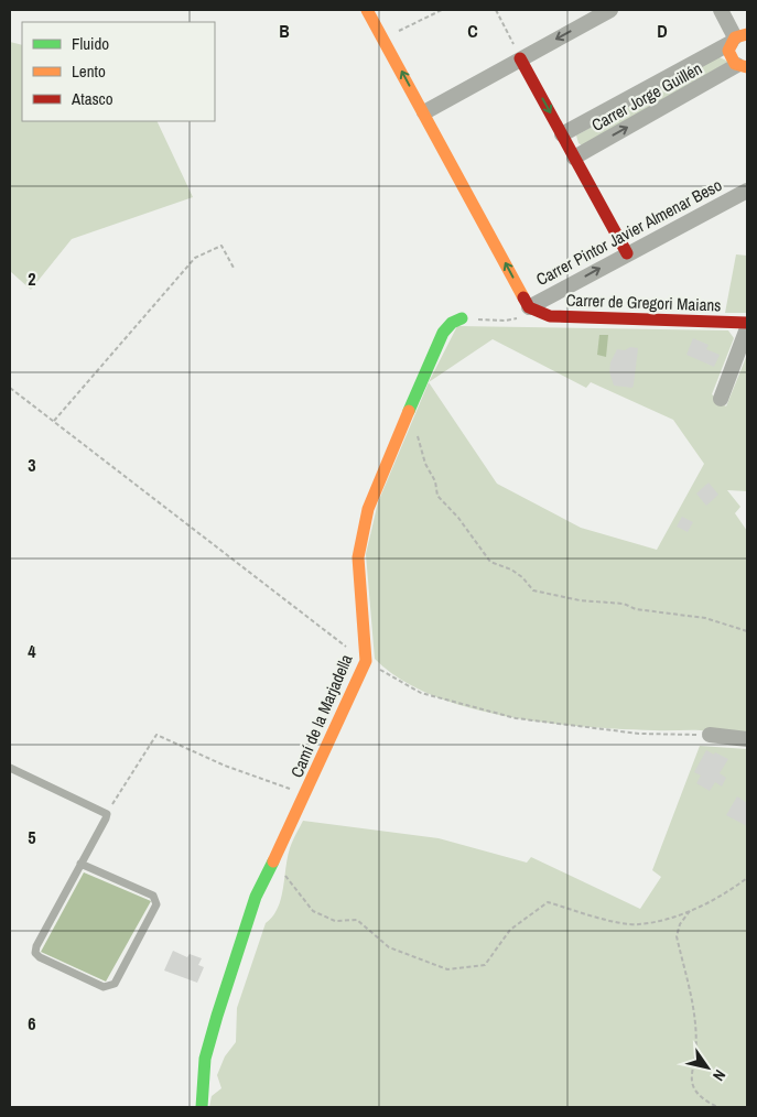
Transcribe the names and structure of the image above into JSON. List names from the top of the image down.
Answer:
{
  "streets": {
    "street": [
      "Carrer Jorge Guillén",
      "Carrer Pintor Javier Almenar Beso",
      "Carrer de Gregori Maians",
      "Camí de la Marjadella"
    ]
  },
  "crossings": [
    ["Carrer Pintor Javier Almenar Beso", "Carrer de Gregori Maians"]
  ],
  "one_way": ["Carrer Pintor Javier Almenar Beso"],
  "legend": ["Fluido", "Lento", "Atasco"],
  "north": "bottom right",
  "grid": {
    "columns": ["B", "C", "D"],
    "rows": [
      "2",
      "3",
      "4",
      "5",
      "6"
    ]
  }
}
